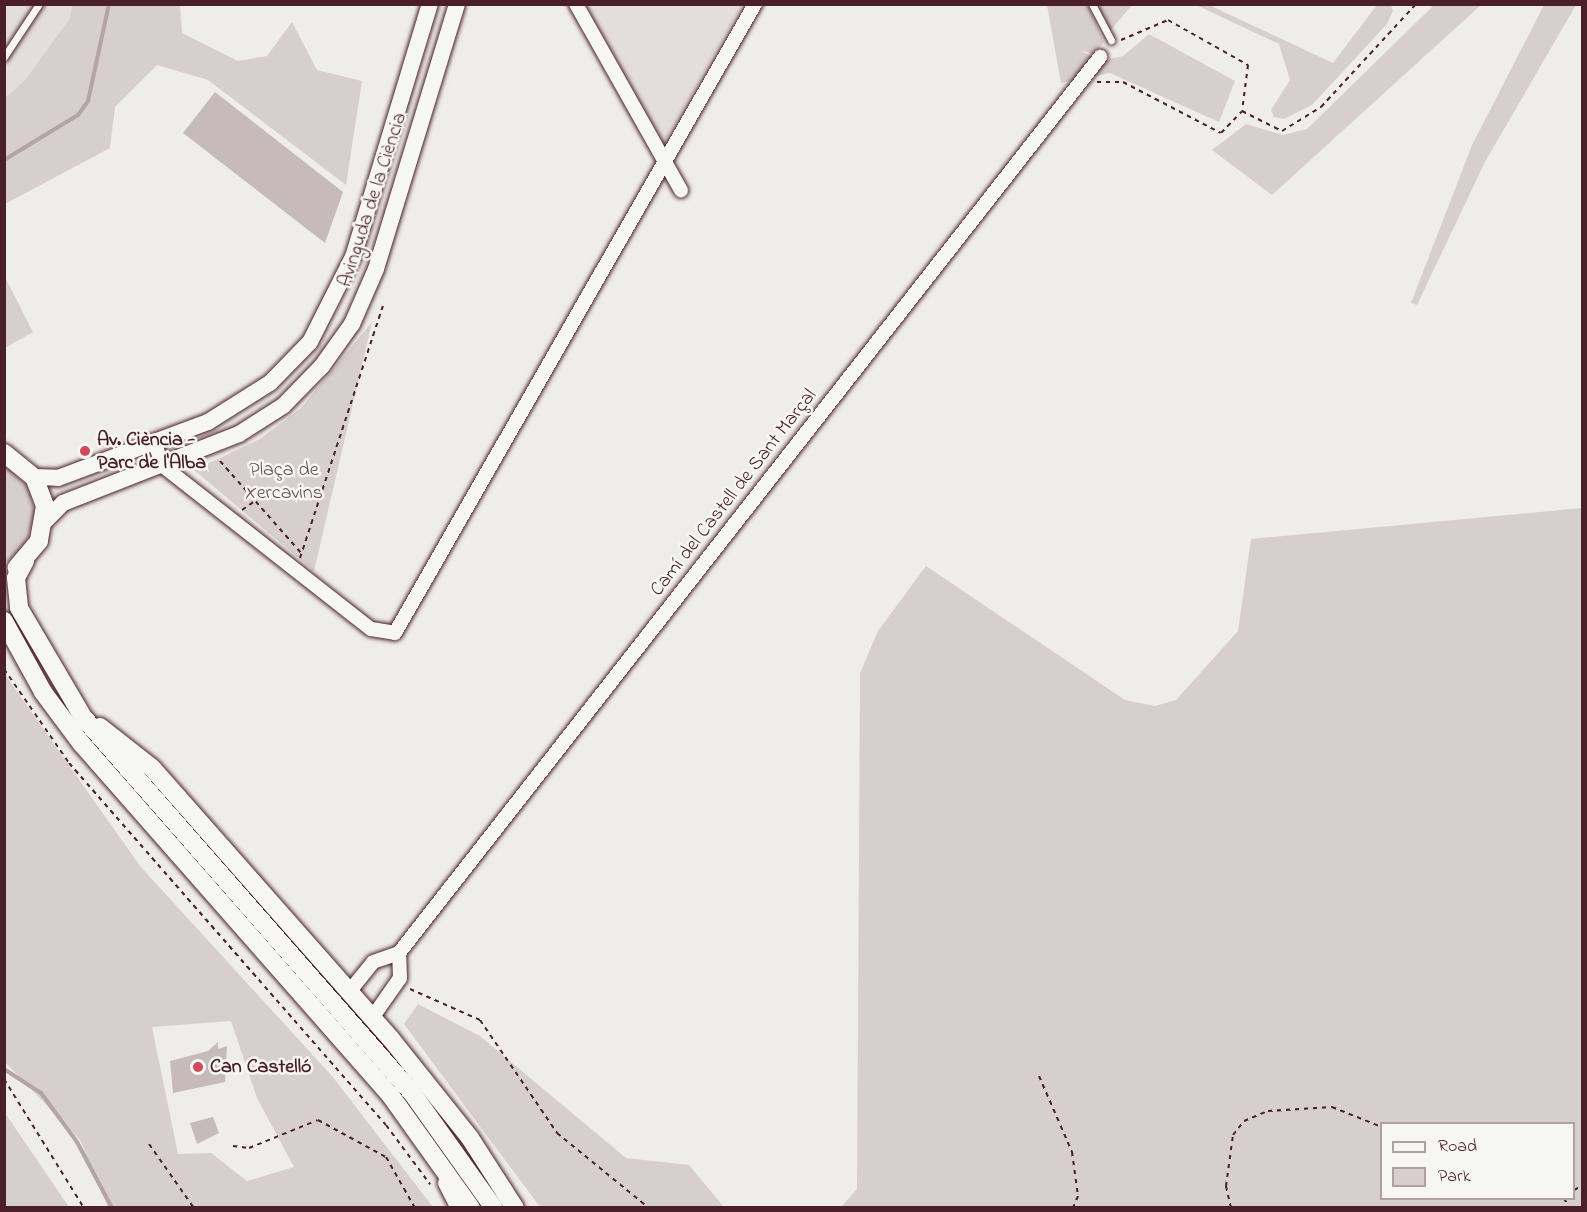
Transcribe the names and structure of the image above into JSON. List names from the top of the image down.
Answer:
{
  "streets": {
    "street": ["Avinguda de la Ciència", "Camí del Castell de Sant Marçal"]
  },
  "parks": ["Plaça de Xercavins"],
  "places": ["Av. Ciència - Parc de l'Alba", "Can Castelló"],
  "legend": ["Road", "Park"]
}
